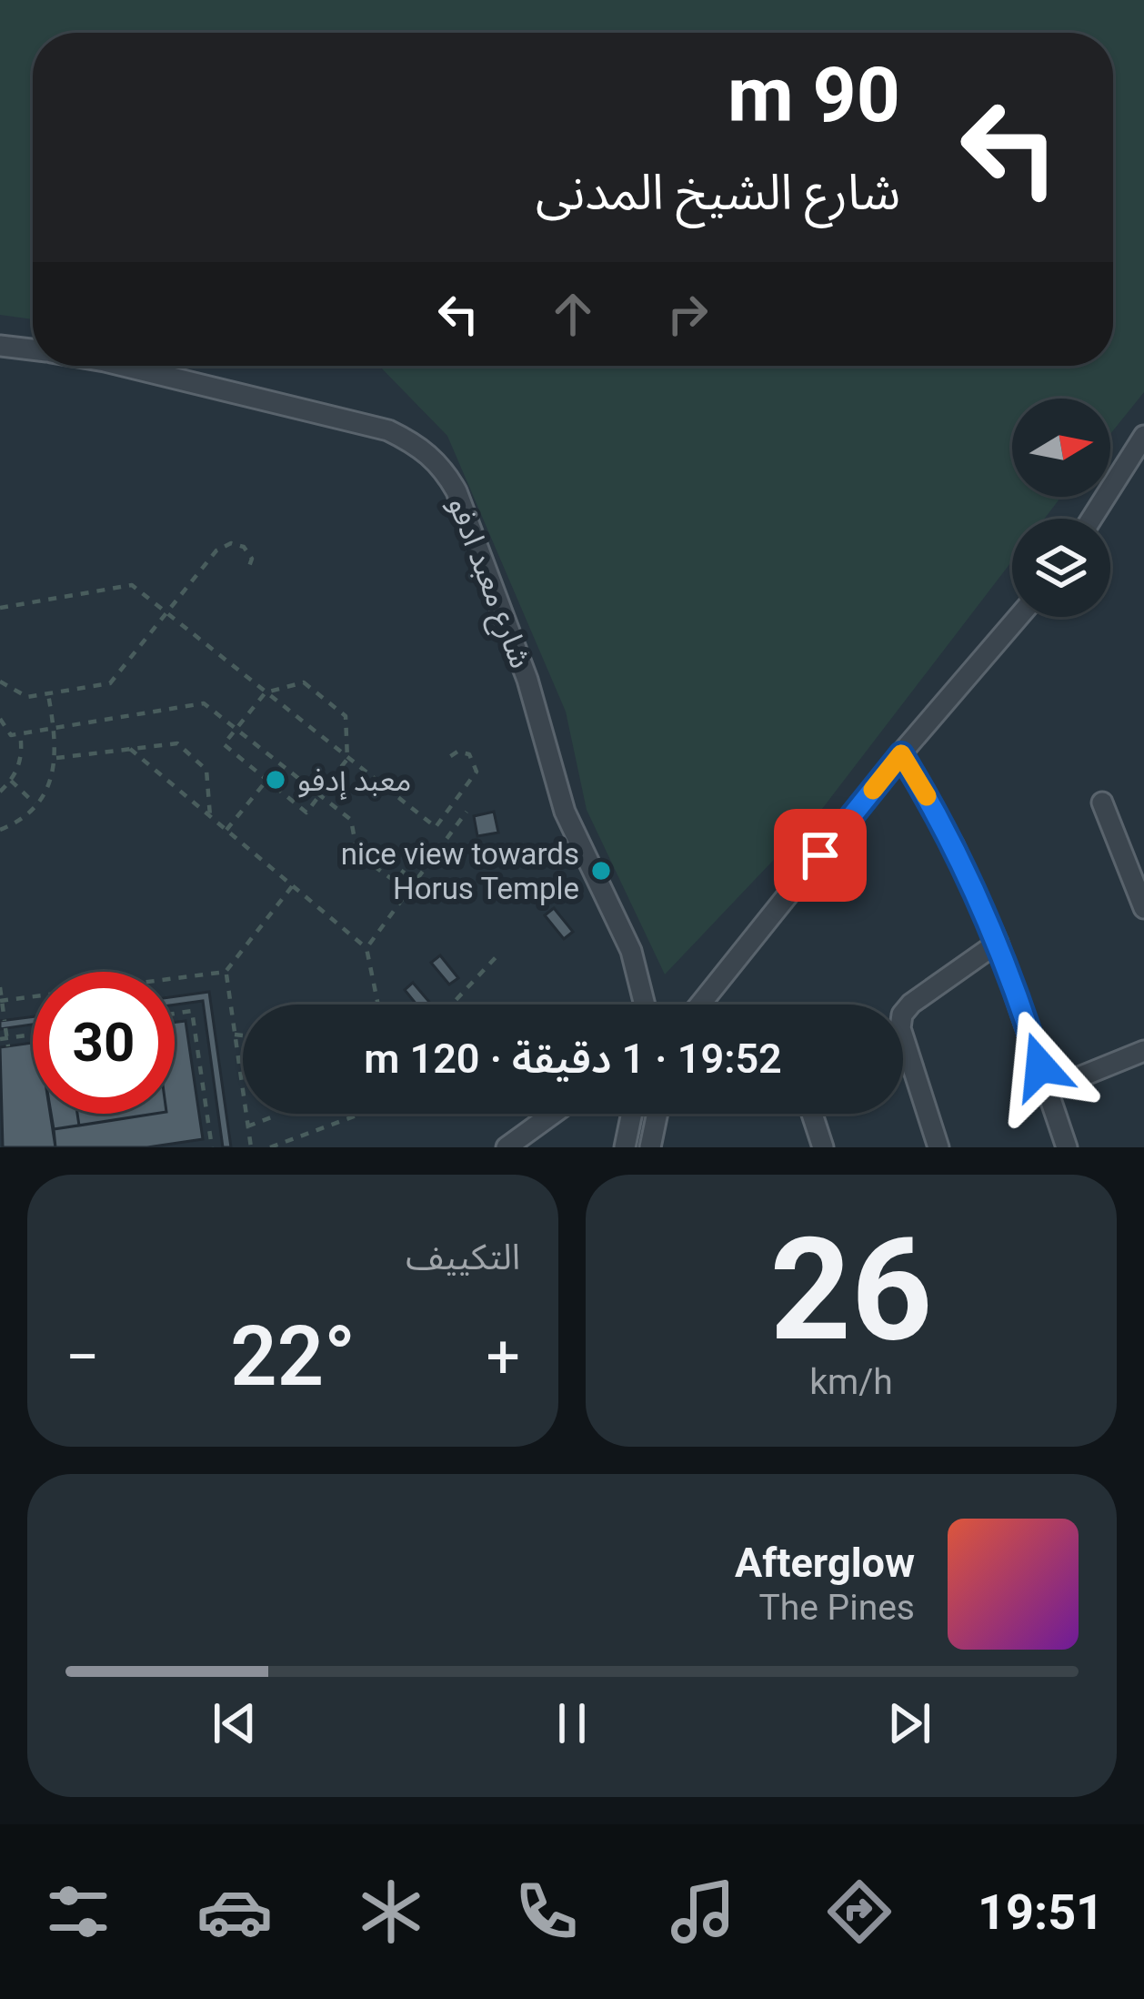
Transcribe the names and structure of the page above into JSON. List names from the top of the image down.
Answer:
{
  "streets": {
    "street": ["شارع معبد ادفو"]
  },
  "places": ["معبد إدفو", "nice view towards Horus Temple"],
  "north": "right",
  "page": {
    "turn": ["90 m", "شارع الشيخ المدنى"],
    "limit": "30",
    "trip": "19:52 · 1 دقيقة · 120 m",
    "tile": [
      ["26", "km/h"],
      "التكييف"
    ],
    "heat": ["−", "22°", "+"],
    "song": ["Afterglow", "The Pines"],
    "tabs": "19:51"
  }
}
